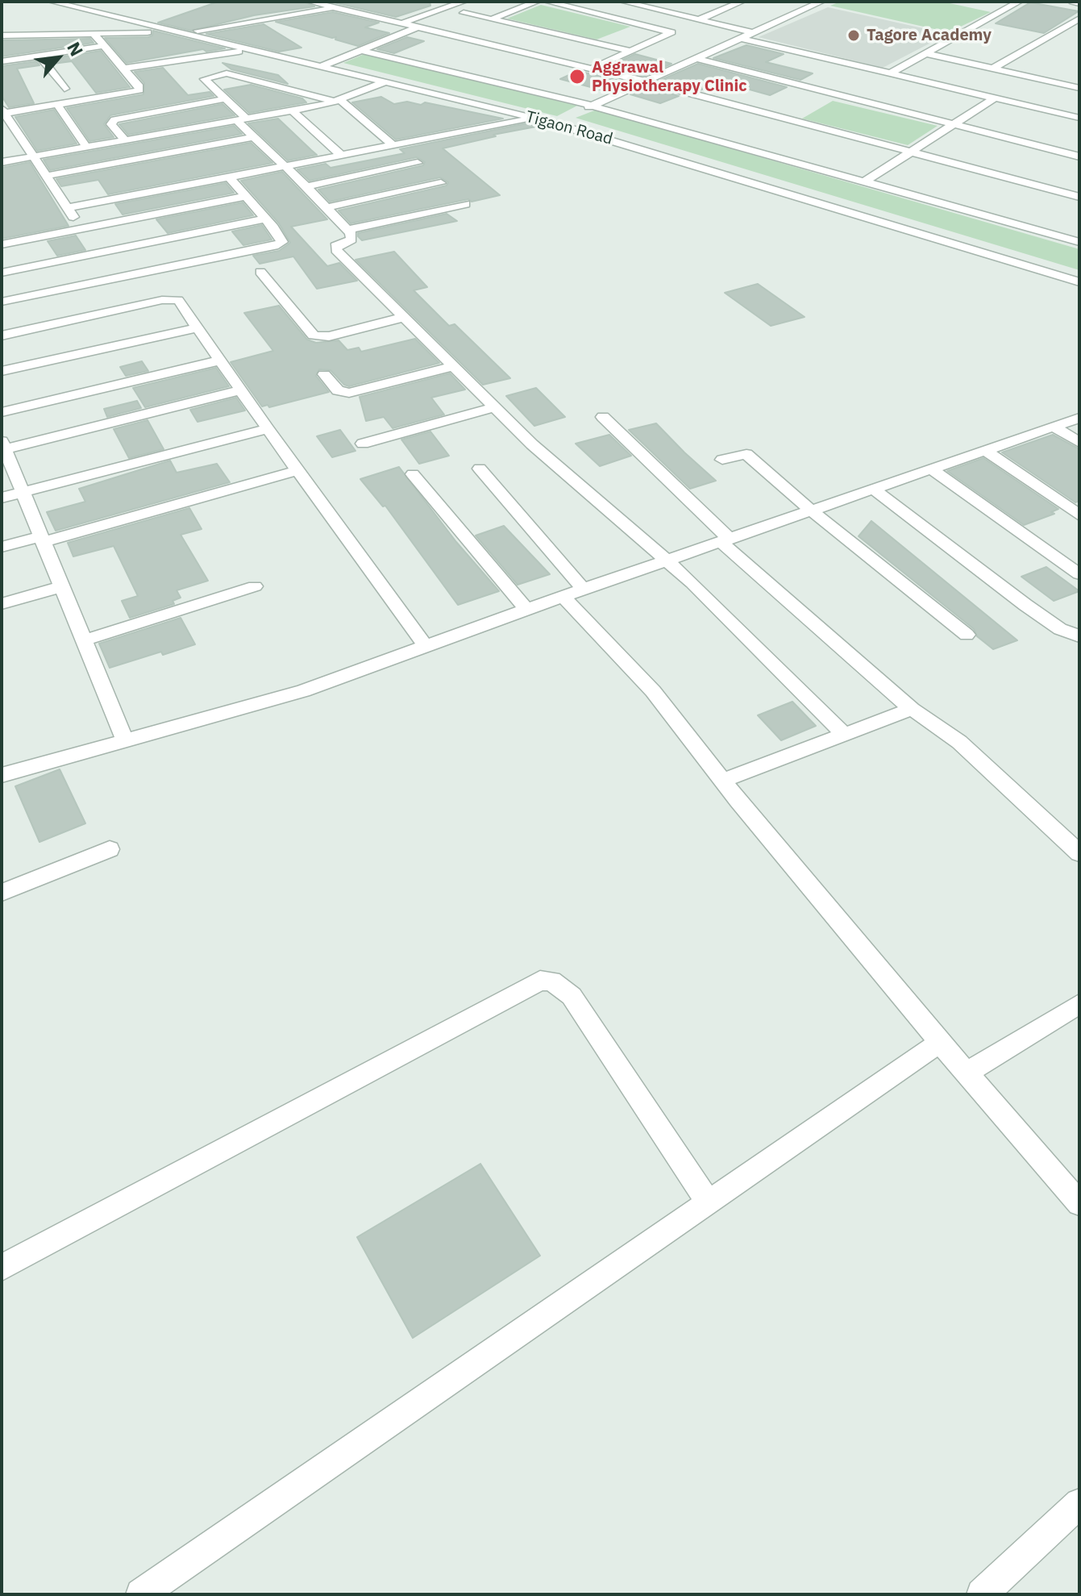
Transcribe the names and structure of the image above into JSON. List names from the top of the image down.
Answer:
{
  "streets": {
    "street": ["Tigaon Road"]
  },
  "places": ["Tagore Academy", "Aggrawal Physiotherapy Clinic"],
  "north": "top right"
}
